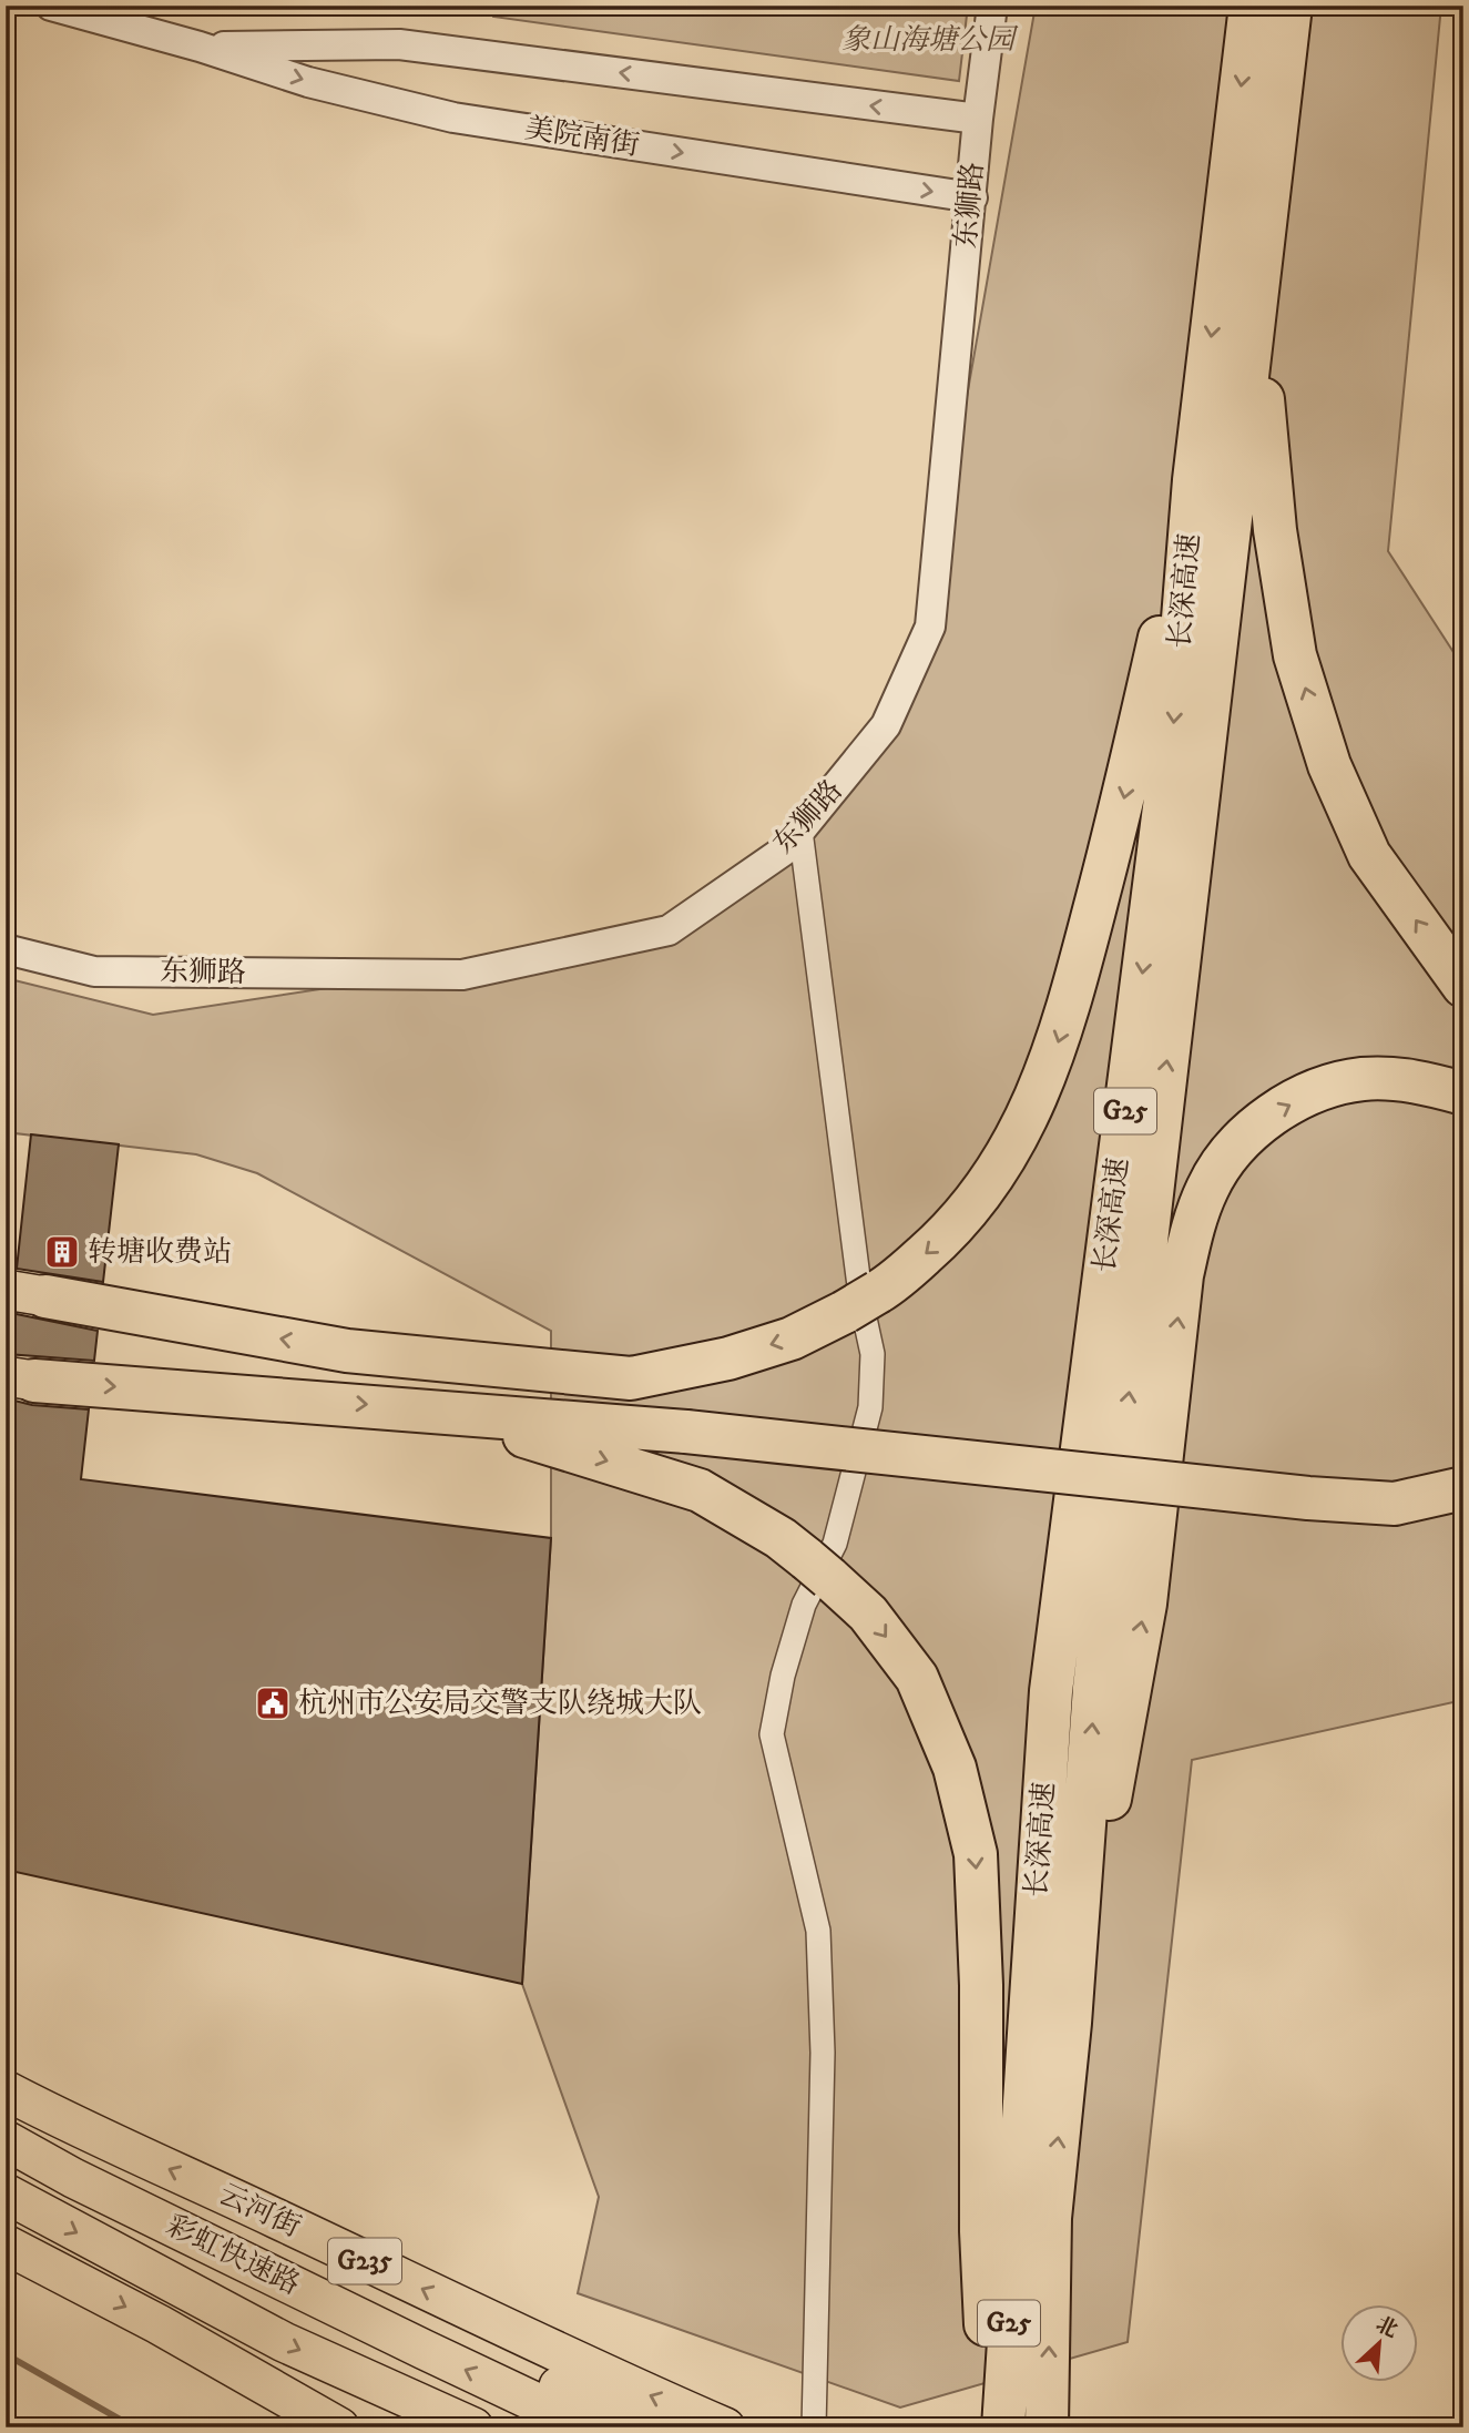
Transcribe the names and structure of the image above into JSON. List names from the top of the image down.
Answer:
{
  "streets": {
    "highway": [
      "长深高速",
      "G25",
      "云河街",
      "彩虹快速路",
      "G235"
    ],
    "street": ["美院南街", "东狮路"]
  },
  "crossings": [
    ["美院南街", "东狮路"]
  ],
  "parks": ["象山海塘公园"],
  "places": {
    "building": ["转塘收费站"],
    "public building": ["杭州市公安局交警支队绕城大队"]
  },
  "north": "top right"
}
